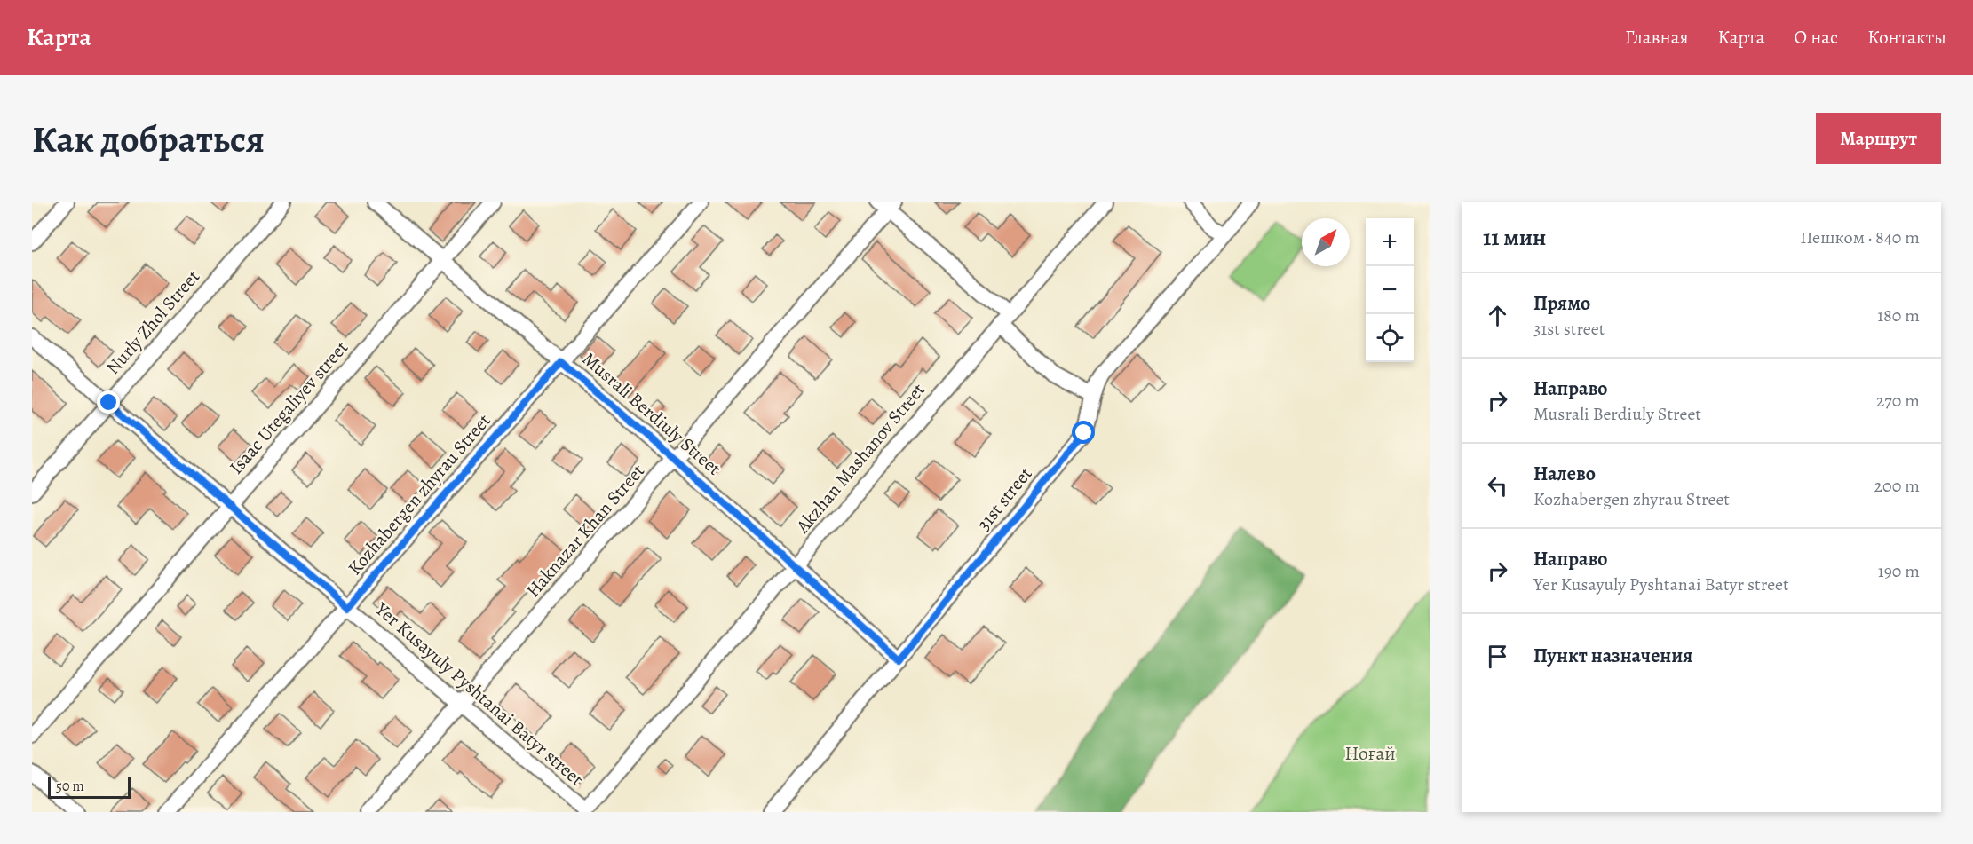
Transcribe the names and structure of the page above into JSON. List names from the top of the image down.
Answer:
{
  "streets": {
    "street": [
      "Nurly Zhol Street",
      "Isaac Utegaliyev street",
      "Musrali Berdiuly Street",
      "Akzhan Mashanov Street",
      "Kozhabergen zhyrau Street",
      "31st street",
      "Haknazar Khan Street",
      "Yer Kusayuly Pyshtanai Batyr street"
    ]
  },
  "crossings": [
    ["Nurly Zhol Street", "Yer Kusayuly Pyshtanai Batyr street"],
    ["Isaac Utegaliyev street", "Musrali Berdiuly Street"],
    ["Isaac Utegaliyev street", "Yer Kusayuly Pyshtanai Batyr street"],
    ["Musrali Berdiuly Street", "Akzhan Mashanov Street"],
    ["Musrali Berdiuly Street", "Kozhabergen zhyrau Street"],
    ["Musrali Berdiuly Street", "31st street"],
    ["Musrali Berdiuly Street", "Haknazar Khan Street"],
    ["Akzhan Mashanov Street", "Yer Kusayuly Pyshtanai Batyr street"],
    ["Kozhabergen zhyrau Street", "Yer Kusayuly Pyshtanai Batyr street"],
    ["Haknazar Khan Street", "Yer Kusayuly Pyshtanai Batyr street"]
  ],
  "parks": ["Ноғай"],
  "scale_bar": "50 m",
  "north": "top right",
  "page": {
    "header": "Карта",
    "nav": [
      "Главная",
      "Карта",
      "О нас",
      "Контакты"
    ],
    "buttons": "Маршрут",
    "title": "Как добраться",
    "heading": ["11 мин", "Пешком · 840 m"],
    "map_buttons": ["+", "−"],
    "list": [
      ["Прямо", "31st street", "180 m"],
      ["Направо", "Musrali Berdiuly Street", "270 m"],
      ["Налево", "Kozhabergen zhyrau Street", "200 m"],
      ["Направо", "Yer Kusayuly Pyshtanai Batyr street", "190 m"],
      "Пункт назначения"
    ],
    "scale": "50 m"
  }
}
